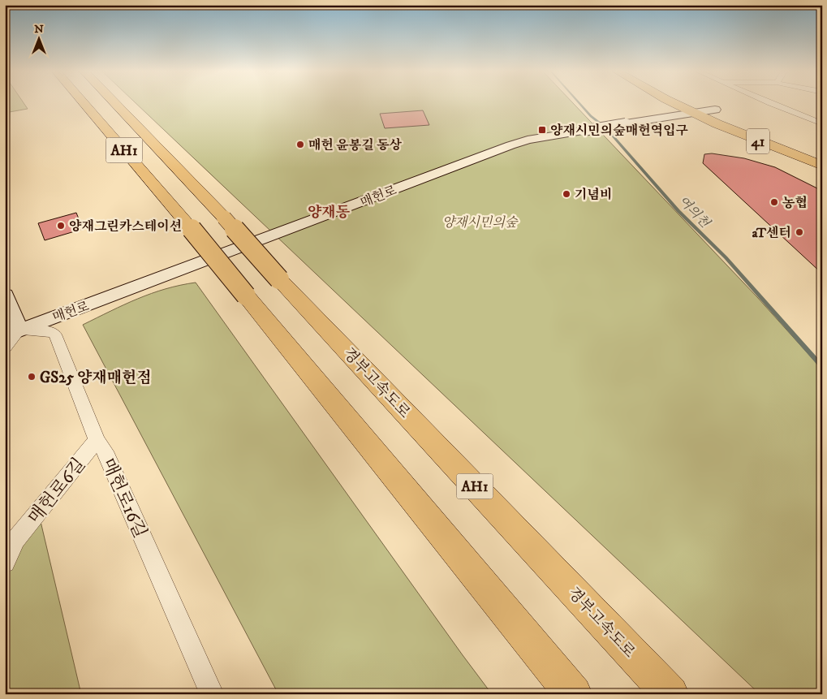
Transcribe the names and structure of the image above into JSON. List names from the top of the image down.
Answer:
{
  "streets": {
    "main road": [
      "41",
      "AH1",
      "매헌로",
      "경부고속도로"
    ],
    "street": ["매헌로6길", "매헌로16길"]
  },
  "crossings": [
    ["41", "매헌로"],
    ["매헌로", "매헌로16길"],
    ["매헌로6길", "매헌로16길"]
  ],
  "districts": ["양재동"],
  "water": ["여의천"],
  "parks": ["양재시민의숲"],
  "places": {
    "transit": ["양재시민의숲매헌역입구"],
    "other": [
      "매헌 윤봉길 동상",
      "기념비",
      "농협",
      "양재그린카스테이션",
      "aT센터",
      "GS25 양재매헌점"
    ]
  },
  "north": "top"
}
